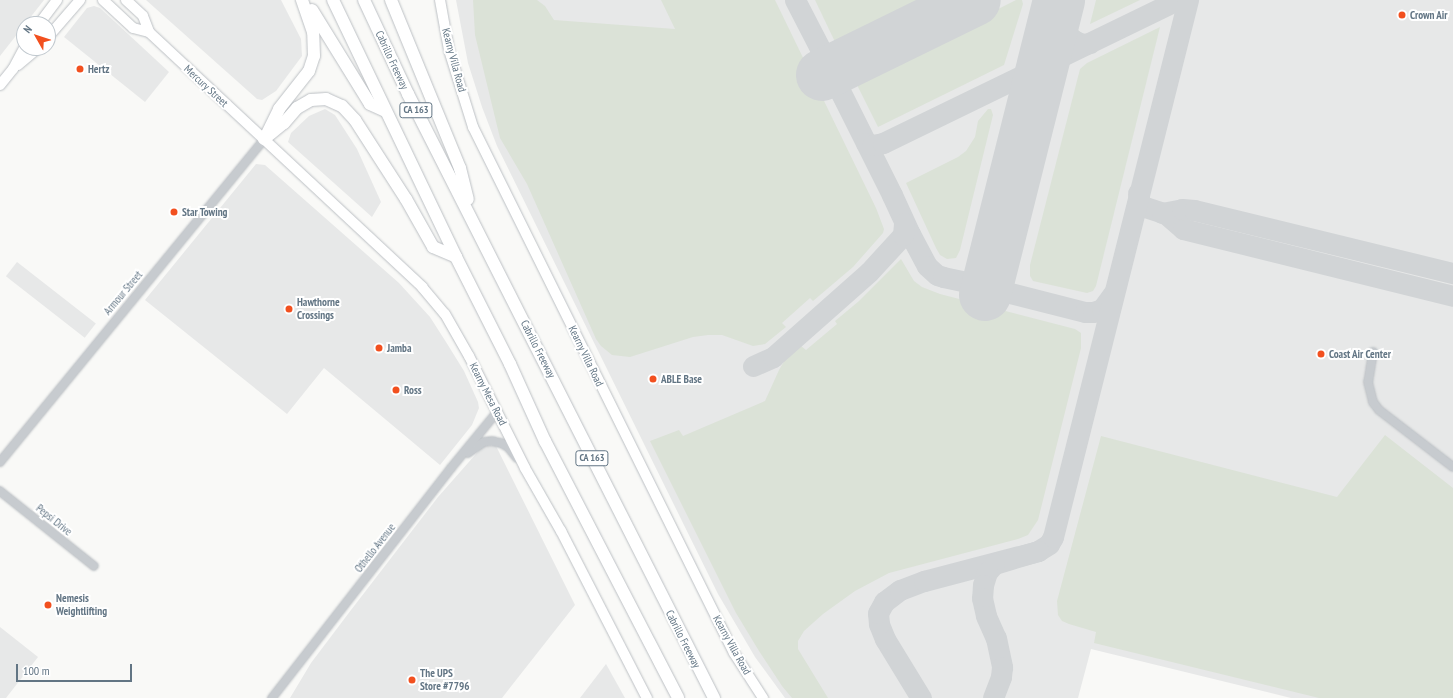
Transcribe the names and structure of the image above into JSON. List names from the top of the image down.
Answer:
{
  "streets": {
    "highway": ["Cabrillo Freeway", "CA 163"],
    "main road": ["Kearny Villa Road", "Mercury Street", "Kearny Mesa Road"],
    "street": ["Armour Street", "Pepsi Drive", "Othello Avenue"]
  },
  "crossings": [
    ["Mercury Street", "Armour Street"],
    ["Mercury Street", "Kearny Mesa Road"],
    ["Armour Street", "Kearny Mesa Road"],
    ["Kearny Mesa Road", "Othello Avenue"]
  ],
  "places": [
    "Crown Air",
    "Hertz",
    "Star Towing",
    "Hawthorne Crossings",
    "Jamba",
    "Coast Air Center",
    "ABLE Base",
    "Ross",
    "Nemesis Weightlifting",
    "The UPS Store #7796"
  ],
  "scale_bar": "100 m",
  "north": "top left"
}
